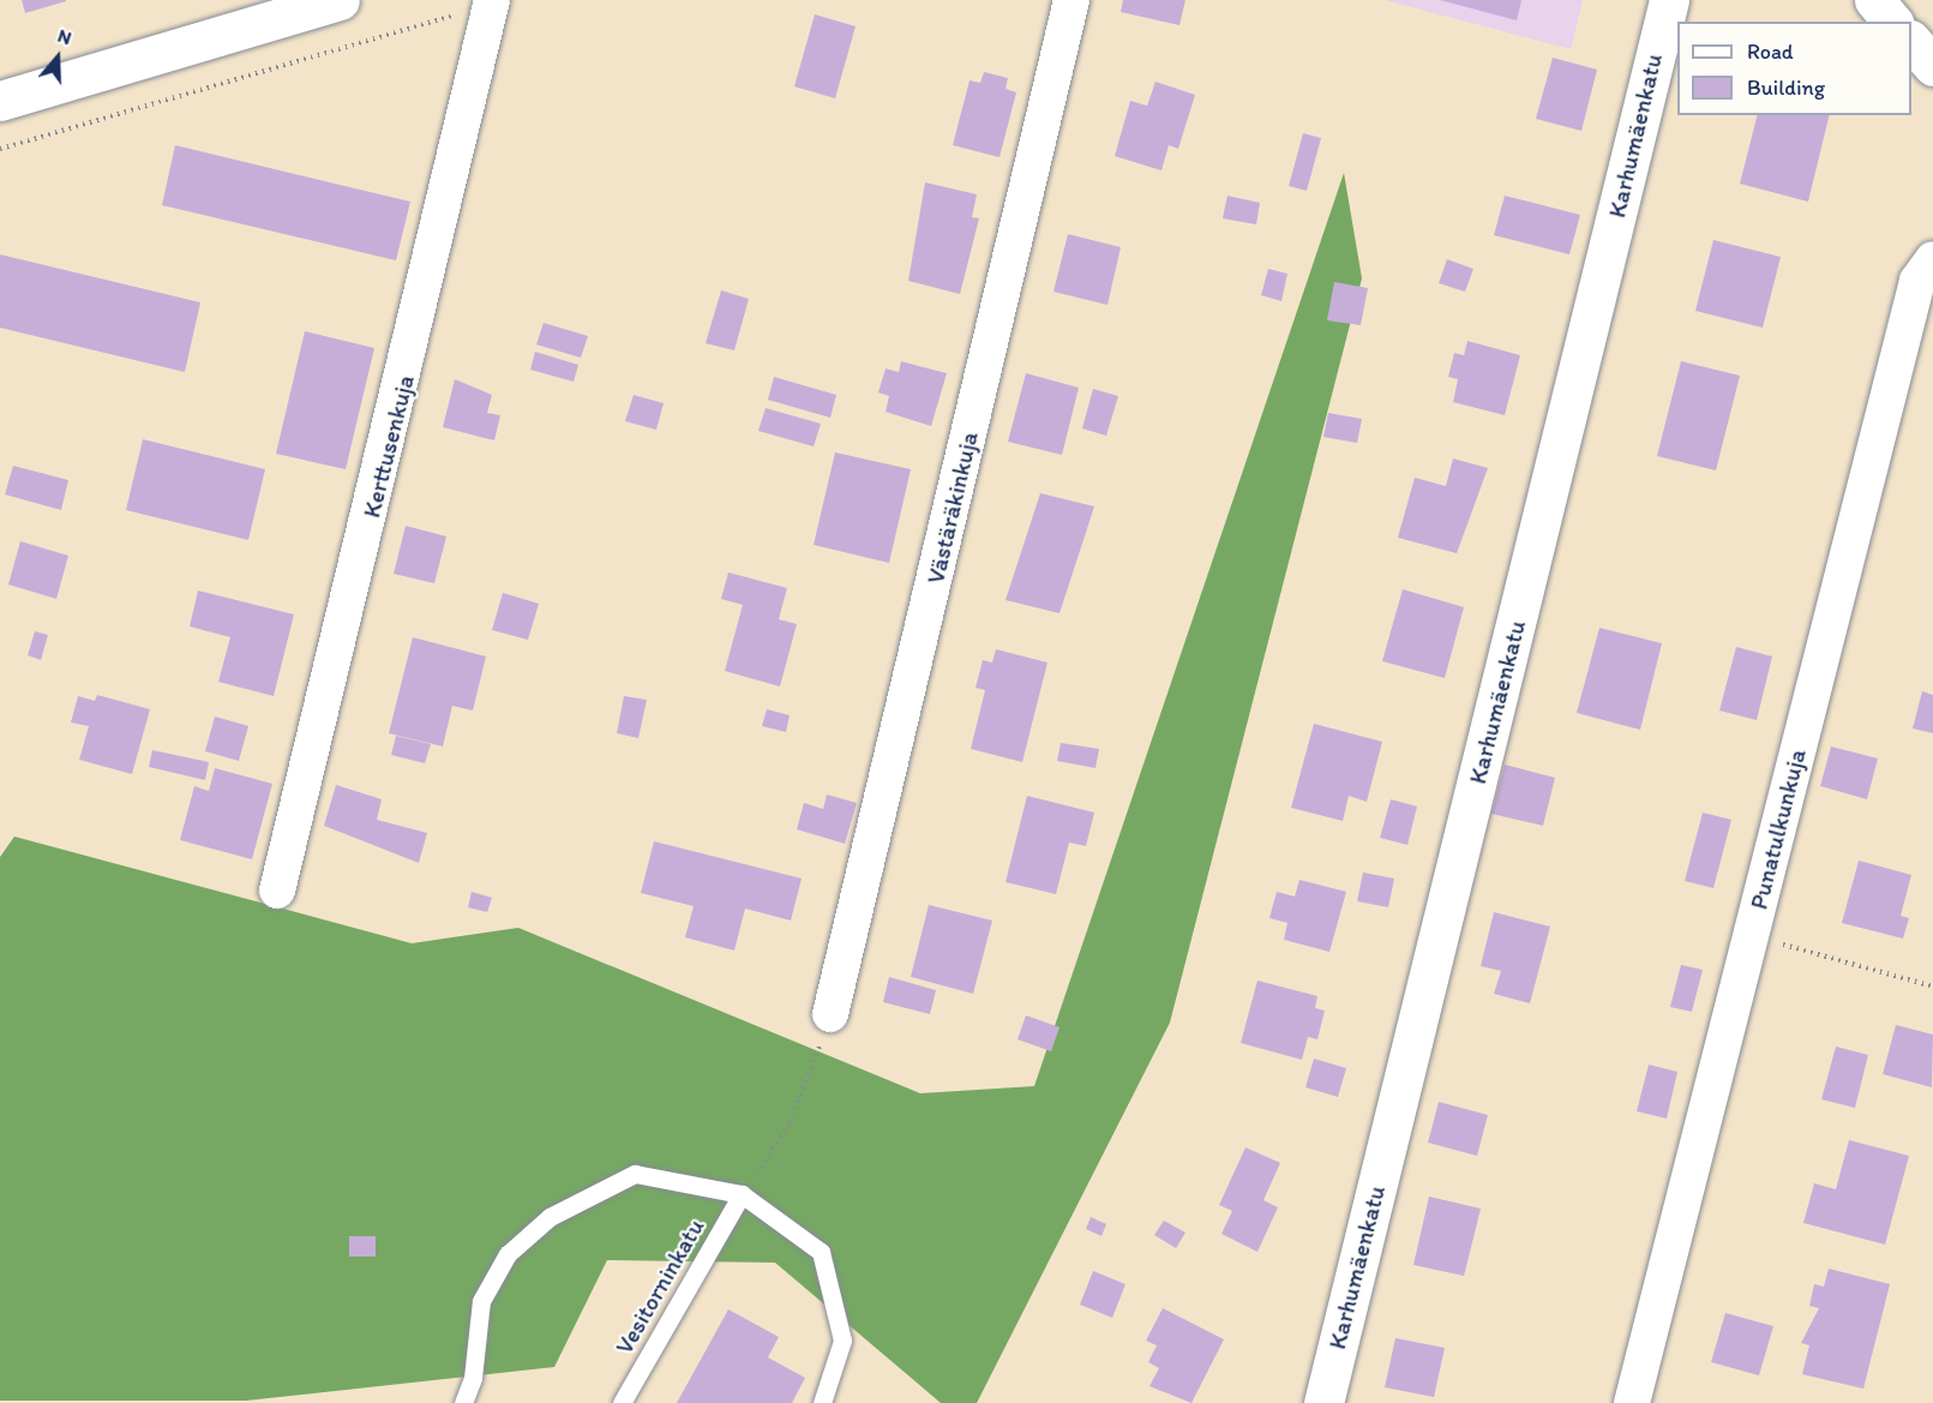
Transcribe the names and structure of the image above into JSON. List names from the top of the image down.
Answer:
{
  "streets": {
    "street": [
      "Karhumäenkatu",
      "Kerttusenkuja",
      "Västäräkinkuja",
      "Punatulkunkuja"
    ],
    "lane": ["Vesitorninkatu"]
  },
  "legend": ["Road", "Building"],
  "north": "top"
}
